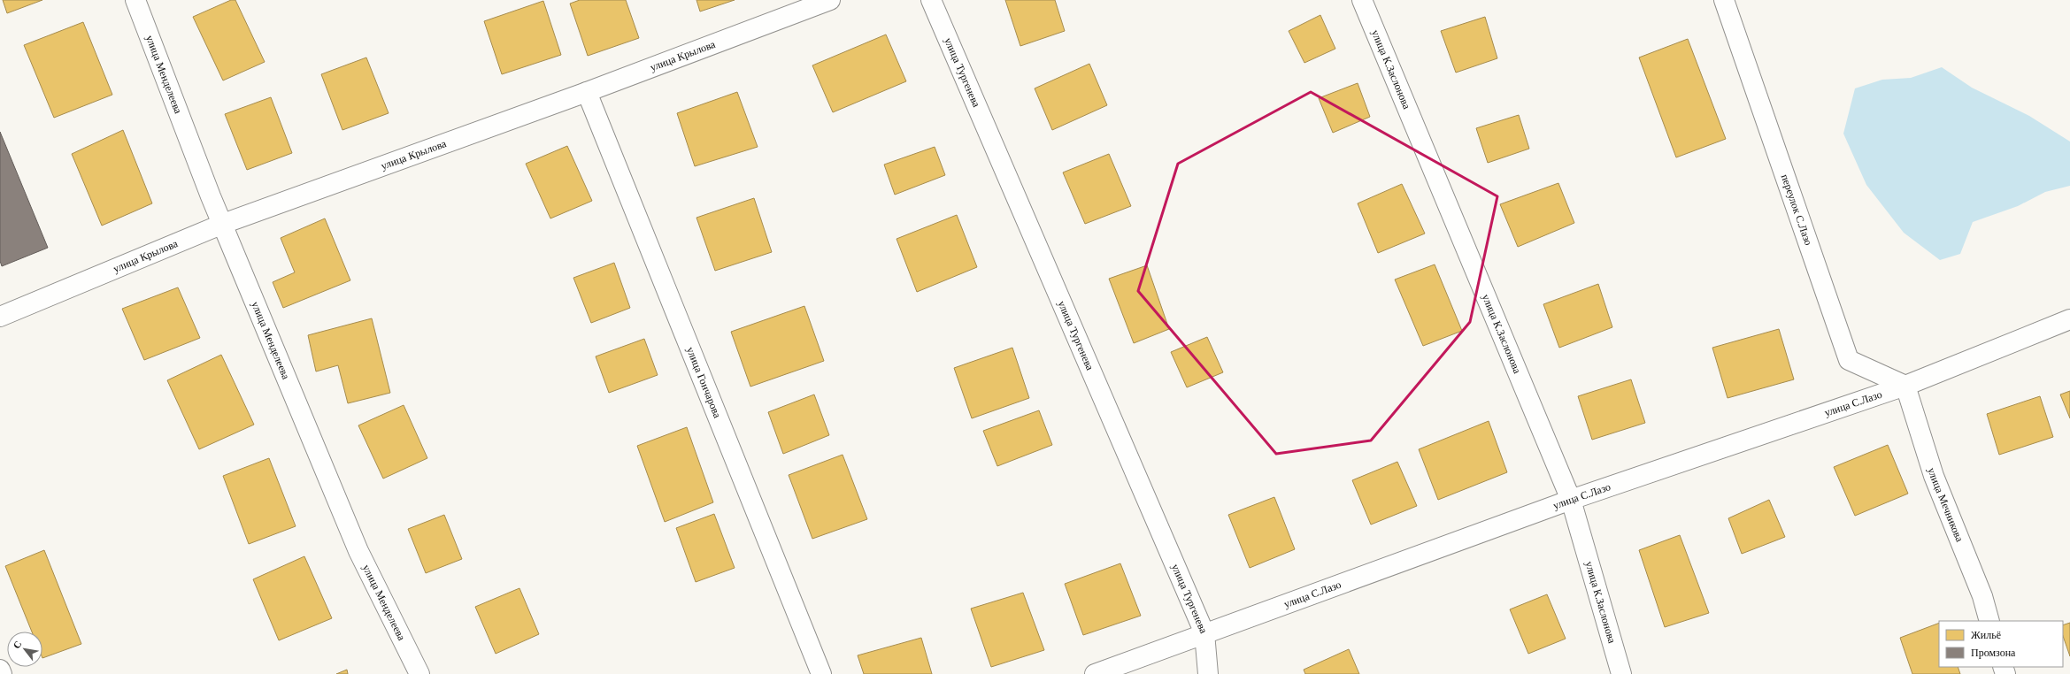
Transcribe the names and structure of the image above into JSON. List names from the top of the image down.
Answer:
{
  "streets": {
    "street": [
      "улица Крылова",
      "улица К.Заслонова",
      "улица Тургенева",
      "улица Менделеева",
      "переулок С.Лазо",
      "улица Гончарова",
      "улица С.Лазо",
      "улица Мечникова"
    ]
  },
  "crossings": [
    ["улица Крылова", "улица Менделеева"],
    ["улица Крылова", "улица Гончарова"],
    ["улица К.Заслонова", "улица С.Лазо"],
    ["улица Тургенева", "улица С.Лазо"],
    ["переулок С.Лазо", "улица С.Лазо"],
    ["переулок С.Лазо", "улица Мечникова"],
    ["улица С.Лазо", "улица Мечникова"]
  ],
  "legend": ["Жильё", "Промзона"],
  "north": "top left"
}
